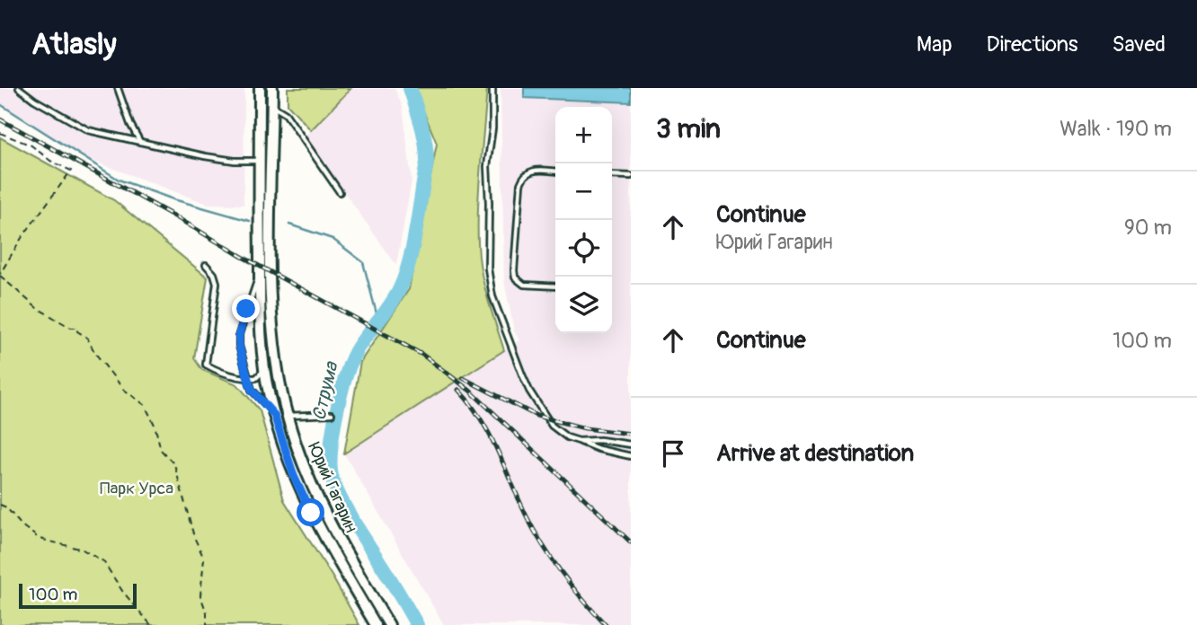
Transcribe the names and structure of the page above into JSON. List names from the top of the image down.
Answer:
{
  "streets": {
    "street": ["Юрий Гагарин"]
  },
  "water": ["Струма"],
  "parks": ["Парк Урса"],
  "scale_bar": "100 m",
  "page": {
    "header": "Atlasly",
    "nav": ["Map", "Directions", "Saved"],
    "heading": ["3 min", "Walk · 190 m"],
    "map_buttons": ["+", "−"],
    "list": [
      ["Continue", "Юрий Гагарин", "90 m"],
      ["Continue", "100 m"],
      "Arrive at destination"
    ],
    "scale": "100 m"
  }
}
